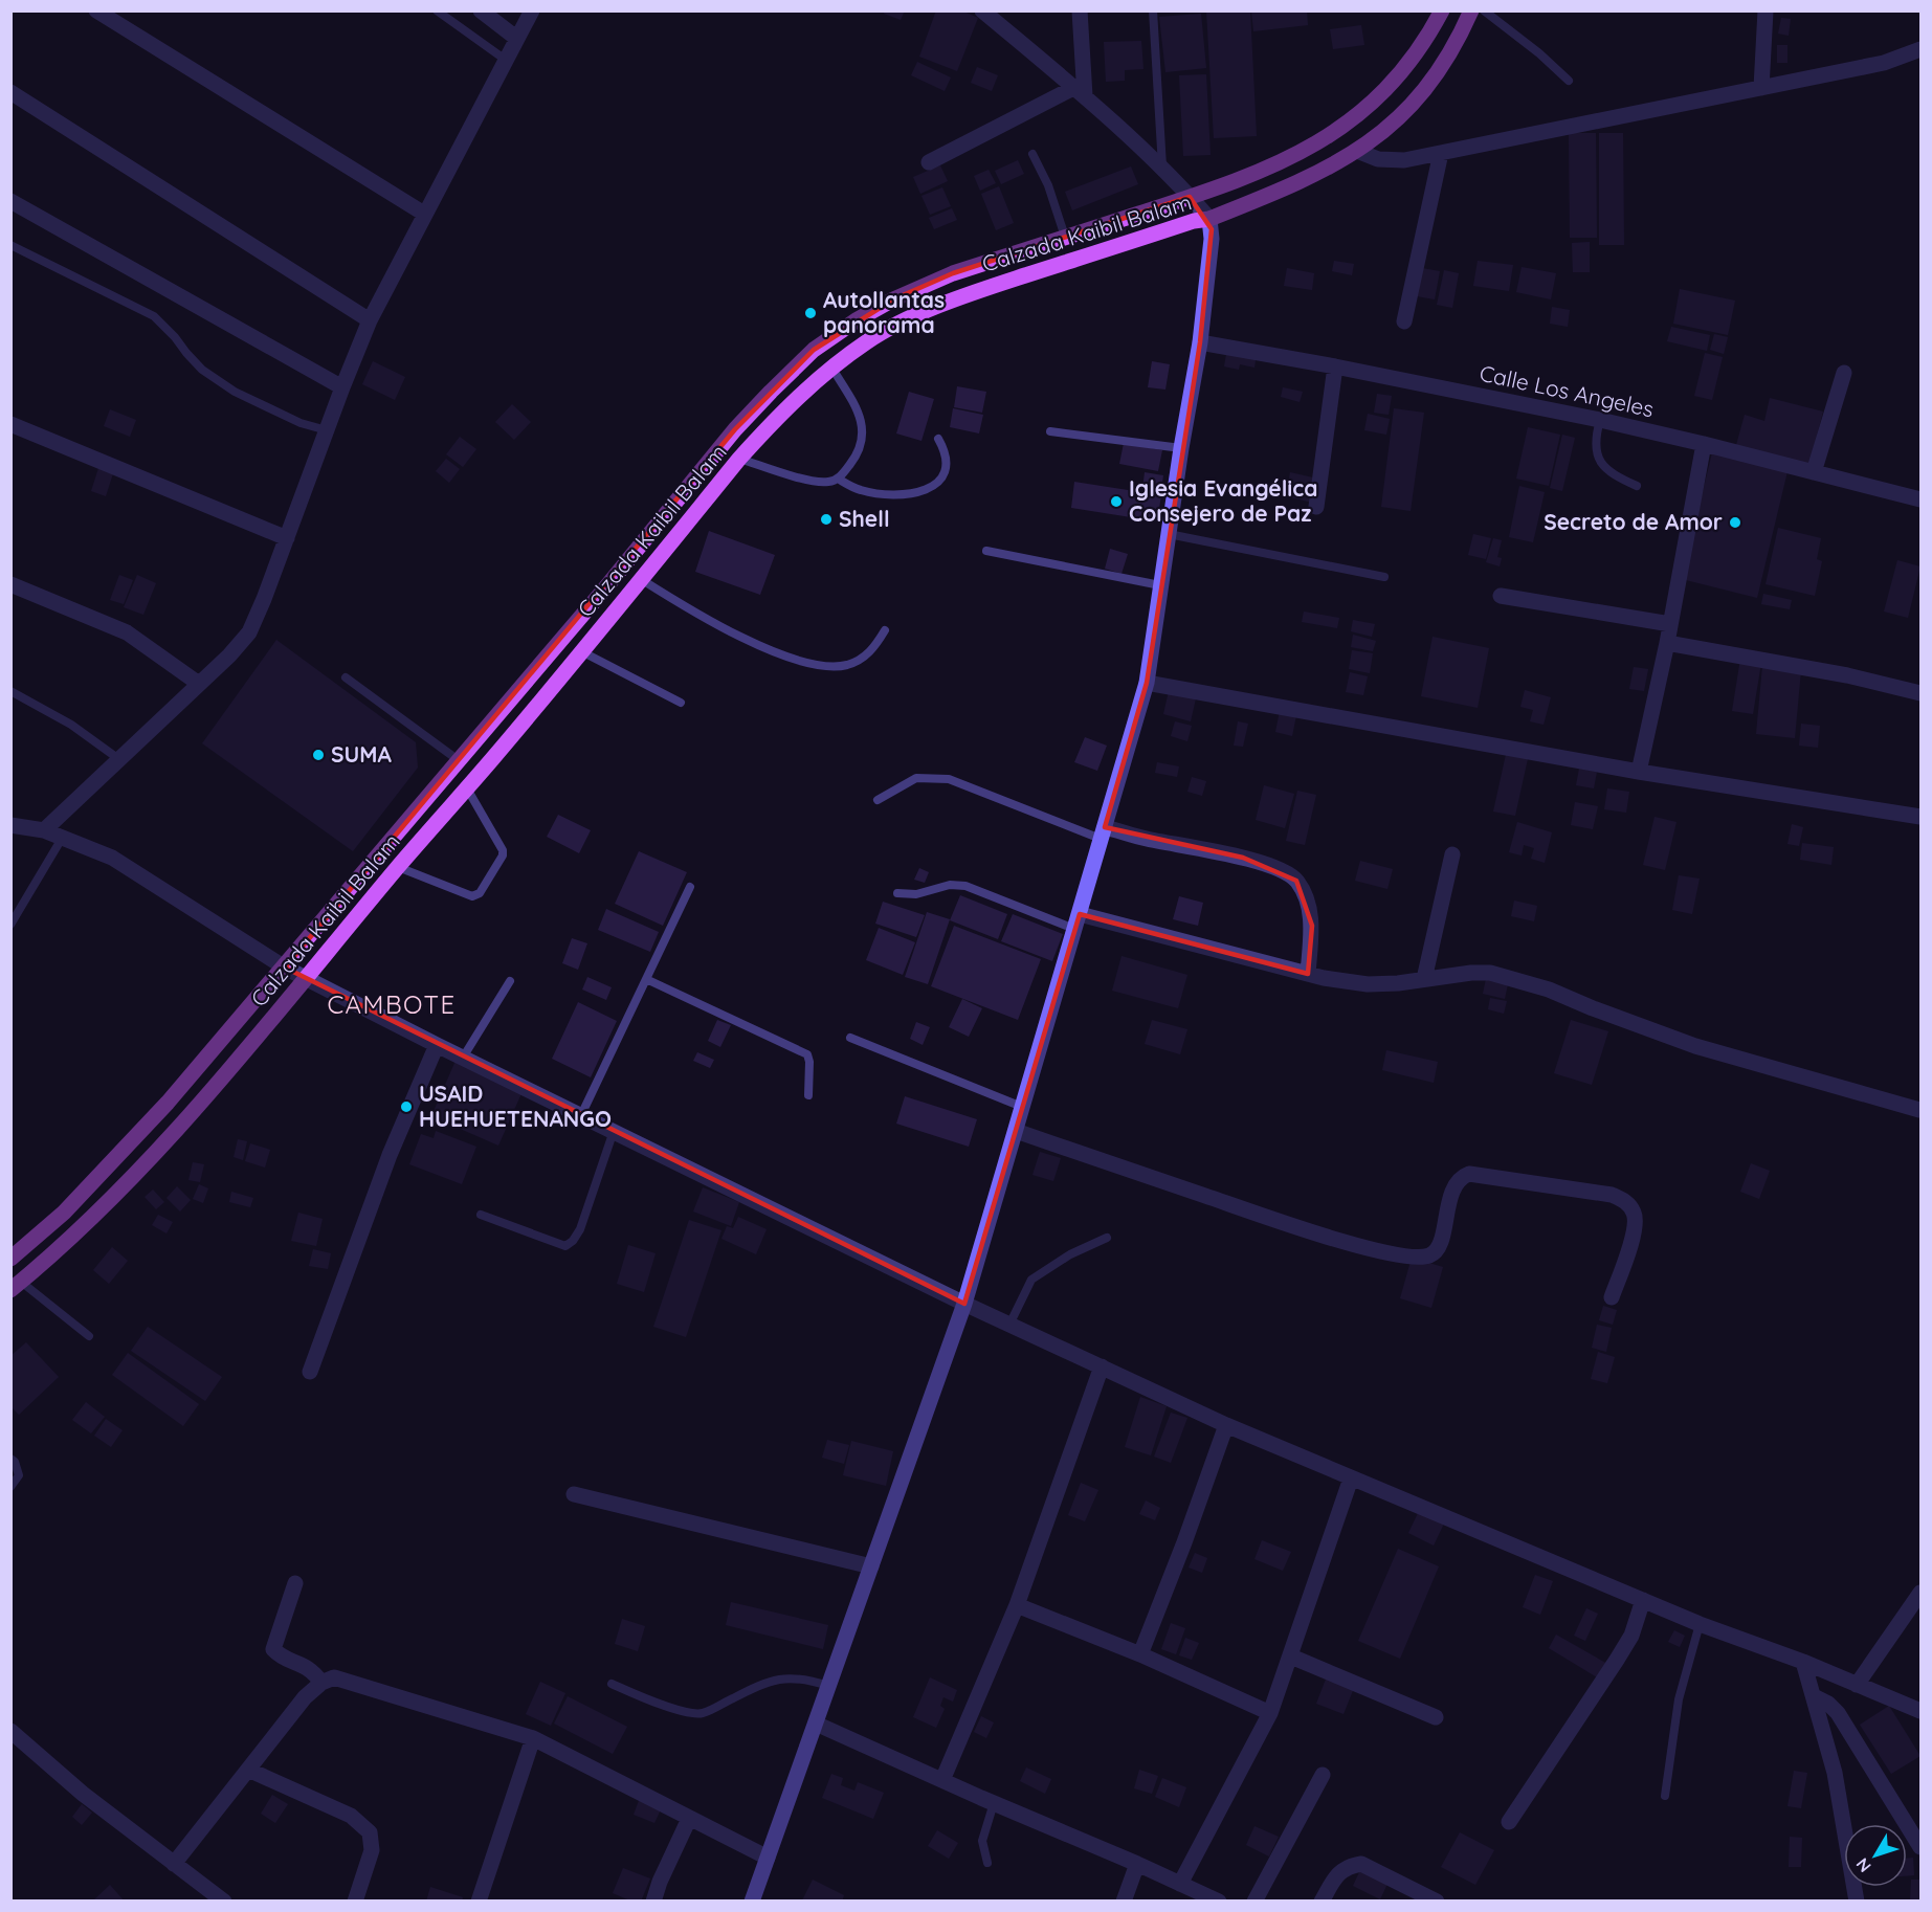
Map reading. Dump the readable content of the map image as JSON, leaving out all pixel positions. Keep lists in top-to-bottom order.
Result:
{
  "streets": {
    "main road": ["Calzada Kaibil Balam"],
    "street": ["Calle Los Angeles"]
  },
  "districts": ["CAMBOTE"],
  "places": [
    "Autollantas panorama",
    "Iglesia Evangélica Consejero de Paz",
    "Shell",
    "Secreto de Amor",
    "SUMA",
    "USAID HUEHUETENANGO"
  ],
  "north": "bottom left"
}
